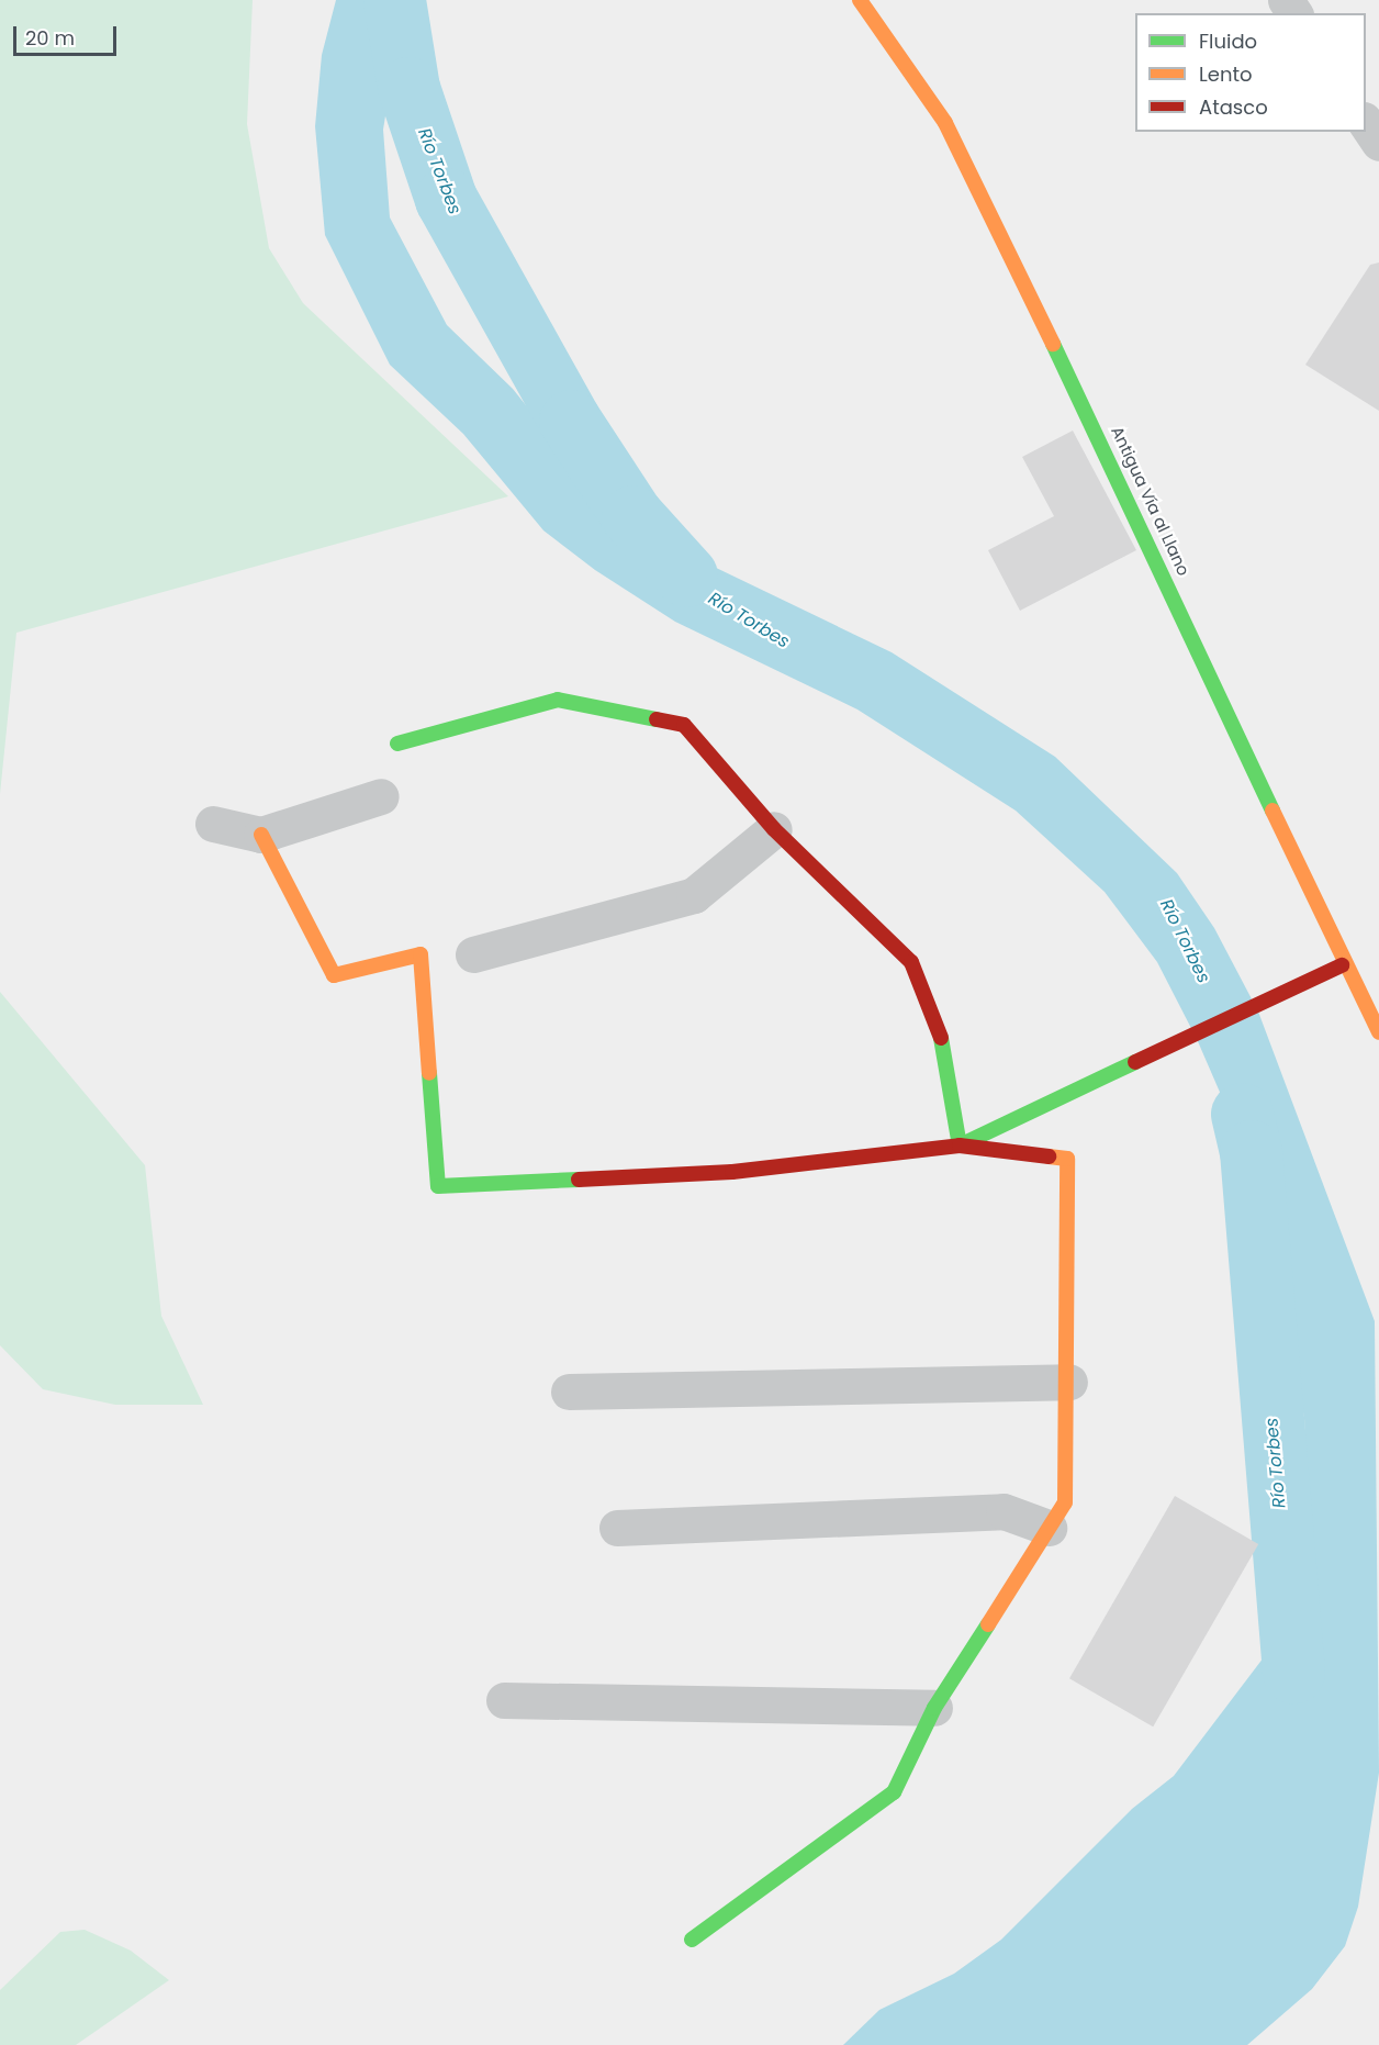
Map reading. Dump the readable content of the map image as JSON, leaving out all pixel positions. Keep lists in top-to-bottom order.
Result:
{
  "streets": {
    "street": ["Antigua Vía al Llano"]
  },
  "water": ["Río Torbes"],
  "legend": ["Fluido", "Lento", "Atasco"],
  "scale_bar": "20 m"
}
